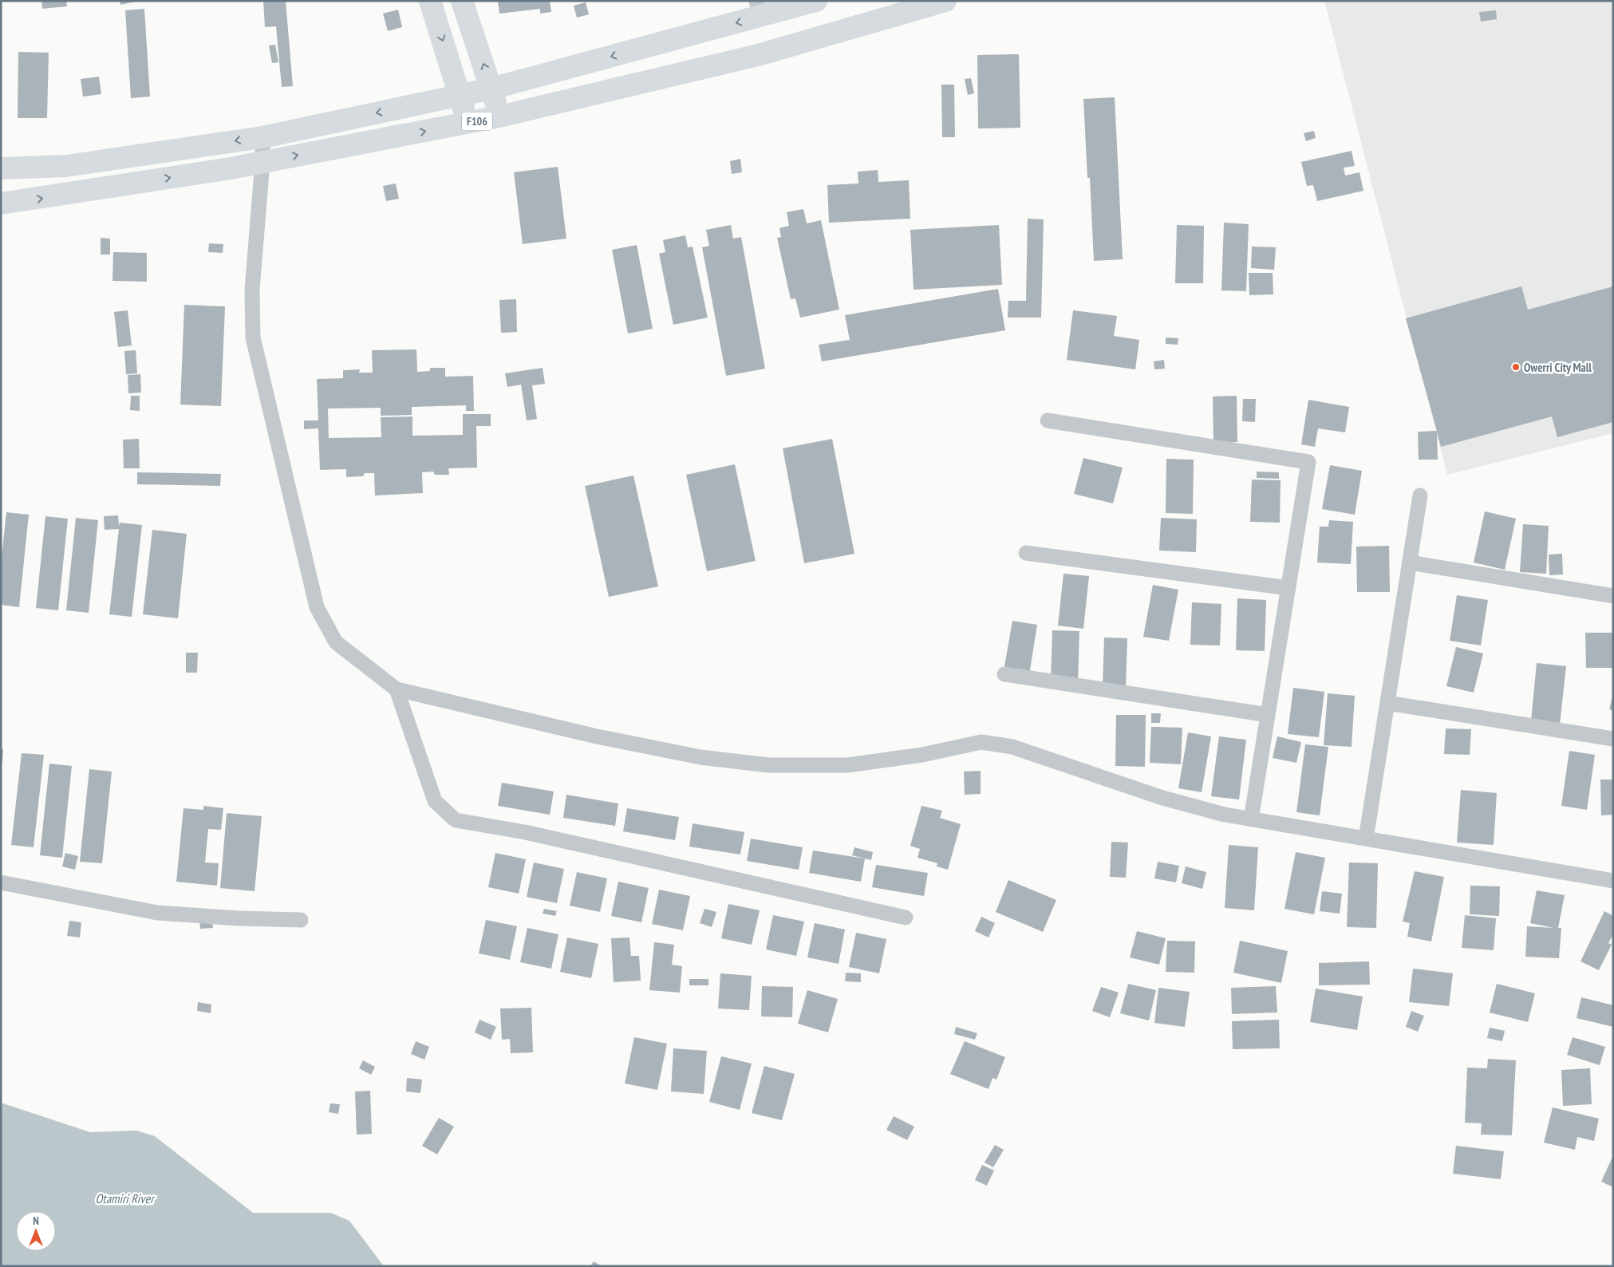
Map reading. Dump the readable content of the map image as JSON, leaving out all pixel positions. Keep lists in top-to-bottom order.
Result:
{
  "streets": {
    "main road": ["F106"]
  },
  "water": ["Otamiri River"],
  "places": ["Owerri City Mall"],
  "north": "top"
}
